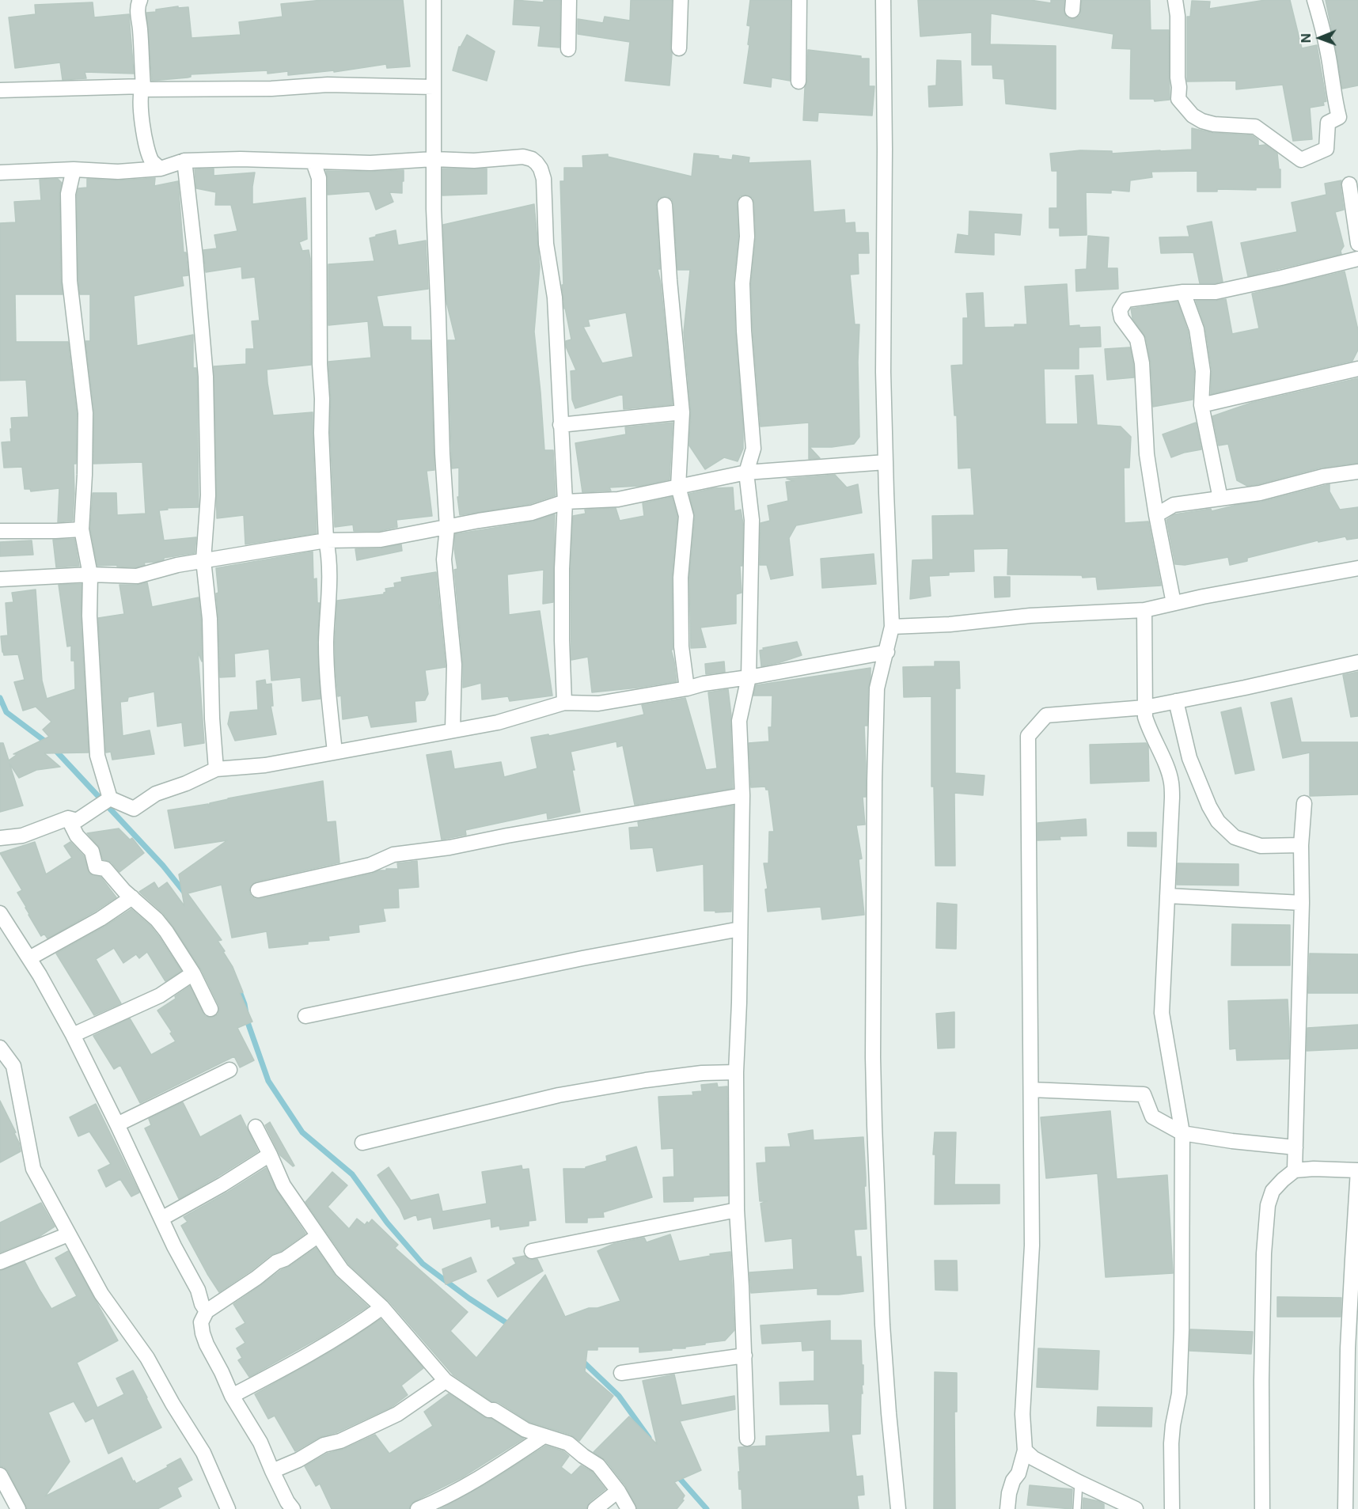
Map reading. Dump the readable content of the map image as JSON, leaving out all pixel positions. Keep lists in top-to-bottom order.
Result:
{
  "north": "left"
}
